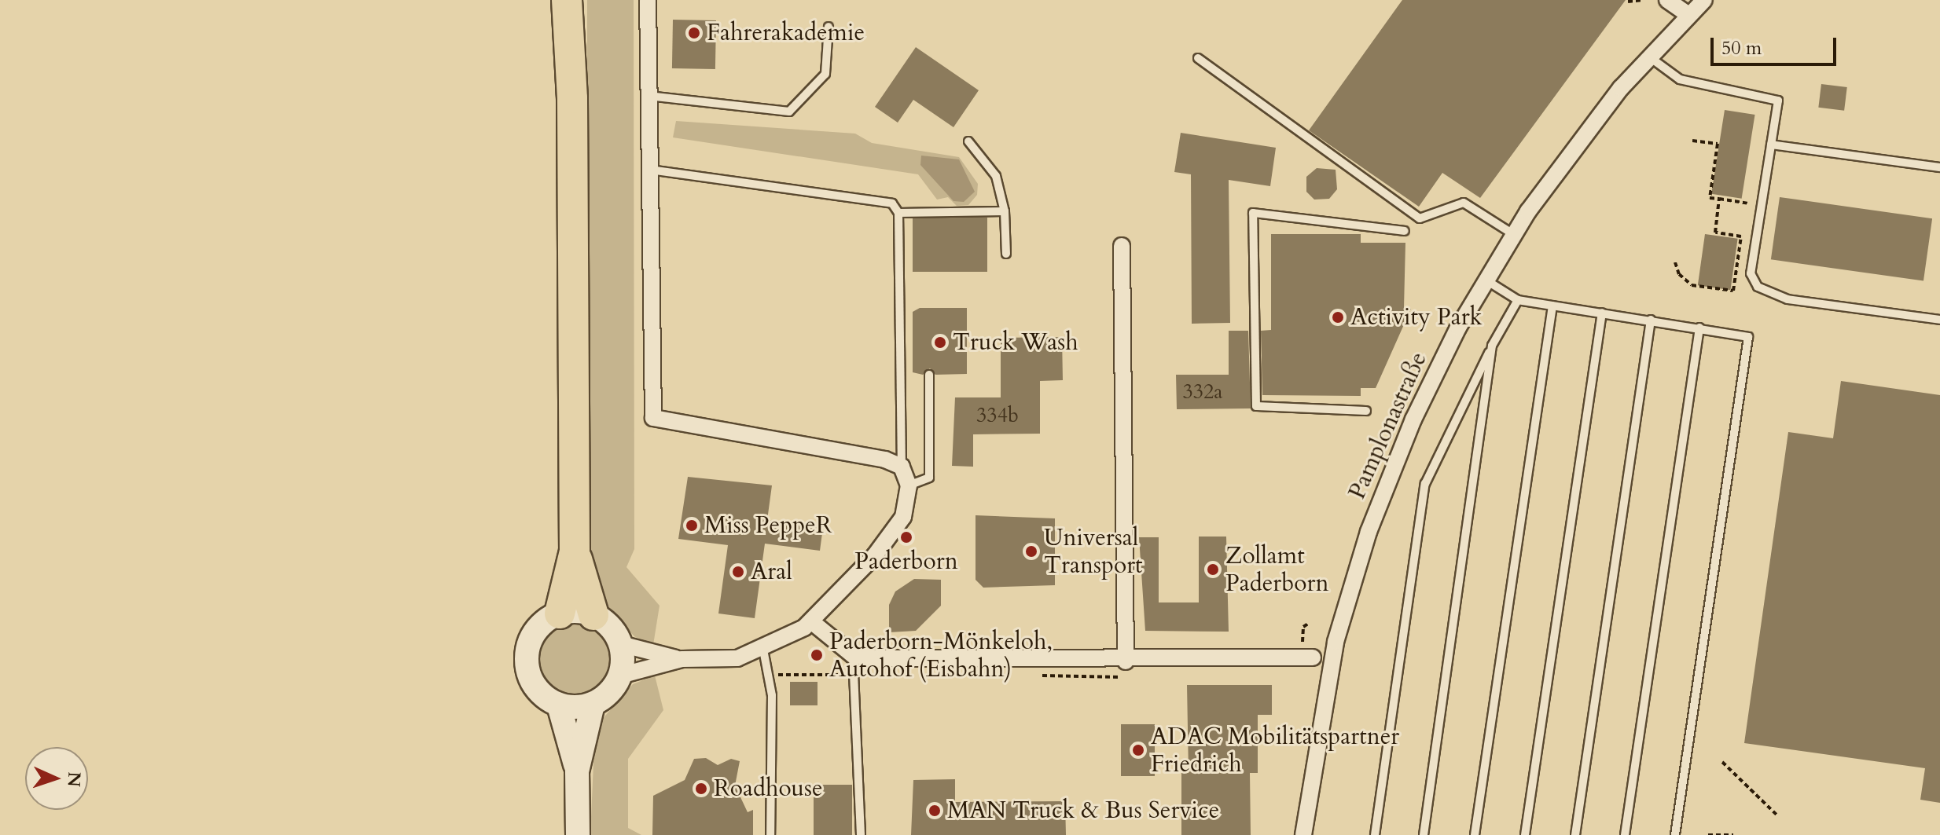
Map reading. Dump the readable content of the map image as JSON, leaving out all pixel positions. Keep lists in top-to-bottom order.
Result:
{
  "streets": {
    "street": ["Pamplonastraße"]
  },
  "places": [
    "Fahrerakademie",
    "Activity Park",
    "Truck Wash",
    "Miss PeppeR",
    "Paderborn",
    "Universal Transport",
    "Zollamt Paderborn",
    "Aral",
    "Paderborn-Mönkeloh, Autohof (Eisbahn)",
    "ADAC Mobilitätspartner Friedrich",
    "Roadhouse",
    "MAN Truck & Bus Service"
  ],
  "house_numbers": ["332a", "334b"],
  "scale_bar": "50 m",
  "north": "right"
}
